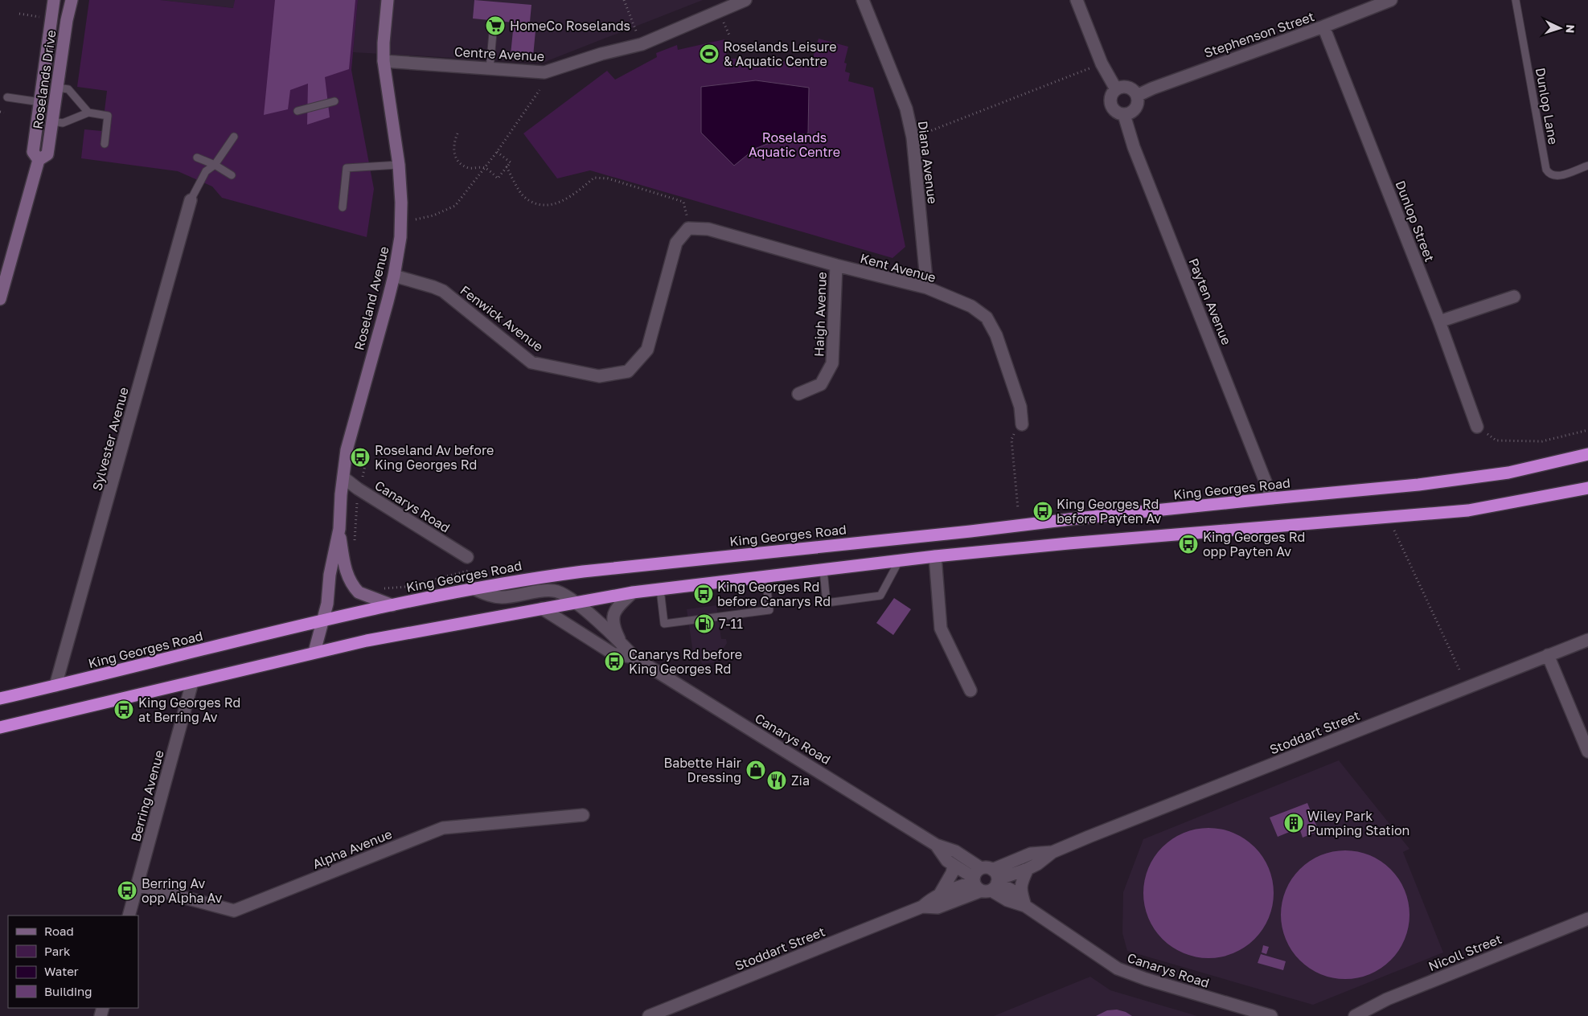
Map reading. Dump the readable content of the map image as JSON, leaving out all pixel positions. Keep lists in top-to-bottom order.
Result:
{
  "streets": {
    "highway": ["King Georges Road"],
    "street": [
      "Stephenson Street",
      "Centre Avenue",
      "Roselands Drive",
      "Diana Avenue",
      "Dunlop Street",
      "Kent Avenue",
      "Roseland Avenue",
      "Payten Avenue",
      "Haigh Avenue",
      "Fenwick Avenue",
      "Sylvester Avenue",
      "Canarys Road",
      "Stoddart Street",
      "Berring Avenue",
      "Alpha Avenue",
      "Nicoll Street"
    ],
    "lane": ["Dunlop Lane"]
  },
  "crossings": [
    ["Stephenson Street", "Dunlop Street"],
    ["Stephenson Street", "Payten Avenue"],
    ["Centre Avenue", "Roseland Avenue"],
    ["Diana Avenue", "Kent Avenue"],
    ["Kent Avenue", "Haigh Avenue"],
    ["Kent Avenue", "Fenwick Avenue"],
    ["Roseland Avenue", "Fenwick Avenue"],
    ["Roseland Avenue", "King Georges Road"],
    ["Roseland Avenue", "Canarys Road"],
    ["Payten Avenue", "King Georges Road"],
    ["Sylvester Avenue", "King Georges Road"],
    ["King Georges Road", "Canarys Road"],
    ["Canarys Road", "Stoddart Street"],
    ["Berring Avenue", "Alpha Avenue"]
  ],
  "parks": ["Roselands Aquatic Centre"],
  "places": {
    "supermarket": ["HomeCo Roselands"],
    "sports": ["Roselands Leisure & Aquatic Centre"],
    "bus stop": [
      "Roseland Av before King Georges Rd",
      "King Georges Rd before Payten Av",
      "King Georges Rd opp Payten Av",
      "King Georges Rd before Canarys Rd",
      "Canarys Rd before King Georges Rd",
      "King Georges Rd at Berring Av",
      "Berring Av opp Alpha Av"
    ],
    "fuel station": ["7-11"],
    "shop": ["Babette Hair Dressing"],
    "restaurant": ["Zia"],
    "building": ["Wiley Park Pumping Station"]
  },
  "legend": [
    "Road",
    "Park",
    "Water",
    "Building"
  ],
  "north": "right"
}
